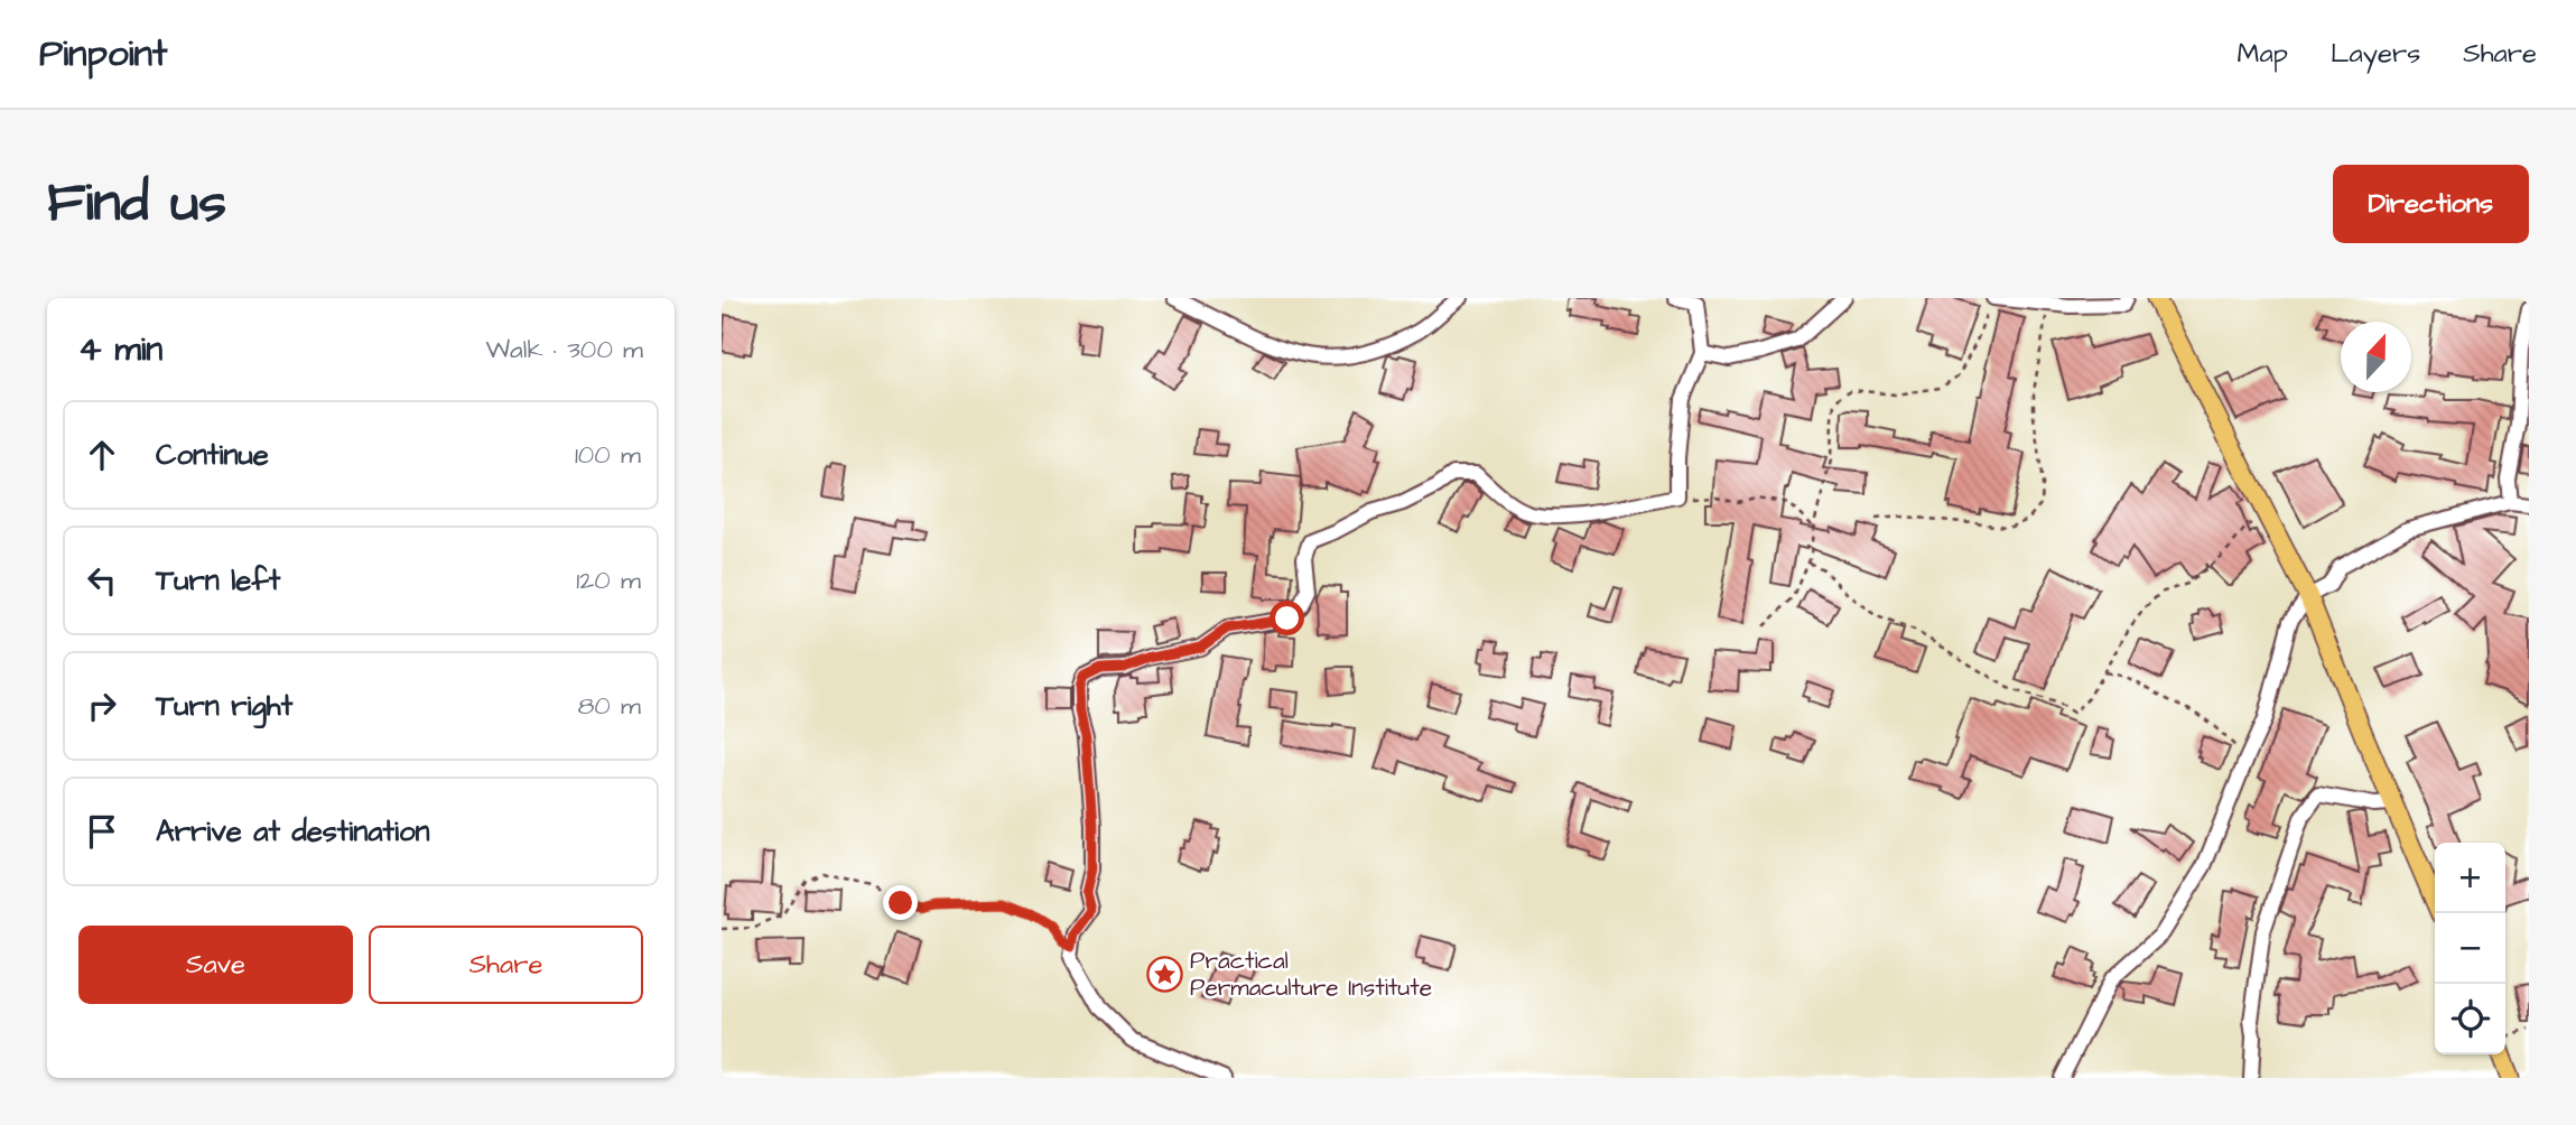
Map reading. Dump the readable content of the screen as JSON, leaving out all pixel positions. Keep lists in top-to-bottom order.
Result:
{
  "places": {
    "place": ["Practical Permaculture Institute"]
  },
  "north": "top",
  "page": {
    "header": "Pinpoint",
    "nav": ["Map", "Layers", "Share"],
    "buttons": [
      "Directions",
      ["Save", "Share"]
    ],
    "title": "Find us",
    "heading": ["4 min", "Walk · 300 m"],
    "list": [
      ["Continue", "100 m"],
      ["Turn left", "120 m"],
      ["Turn right", "80 m"],
      "Arrive at destination"
    ],
    "map_buttons": ["+", "−"]
  }
}
